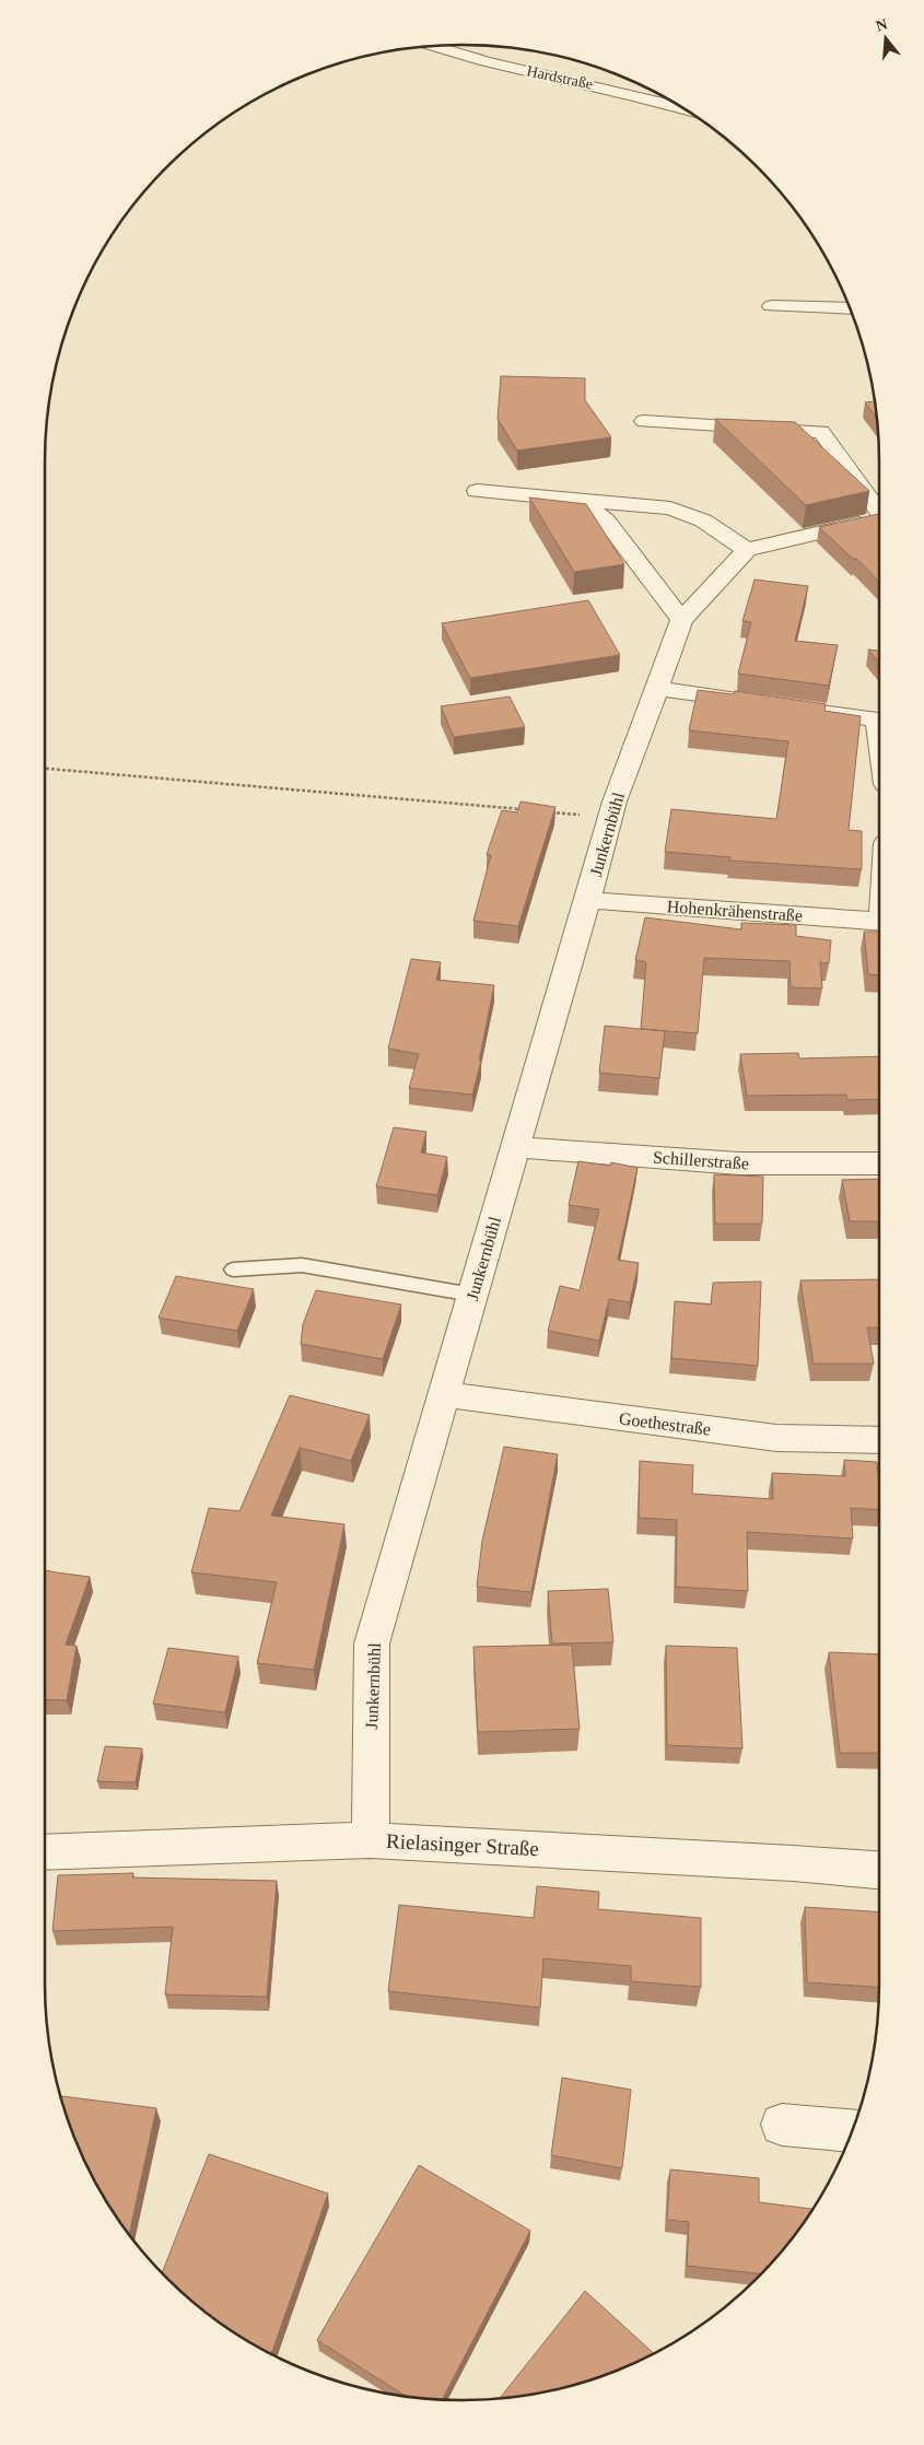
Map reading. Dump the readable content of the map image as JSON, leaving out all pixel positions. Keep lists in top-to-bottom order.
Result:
{
  "streets": {
    "street": [
      "Hardstraße",
      "Junkernbühl",
      "Hohenkrähenstraße",
      "Schillerstraße",
      "Goethestraße",
      "Rielasinger Straße"
    ]
  },
  "crossings": [
    ["Junkernbühl", "Hohenkrähenstraße"],
    ["Junkernbühl", "Schillerstraße"],
    ["Junkernbühl", "Goethestraße"],
    ["Junkernbühl", "Rielasinger Straße"]
  ],
  "north": "top"
}
